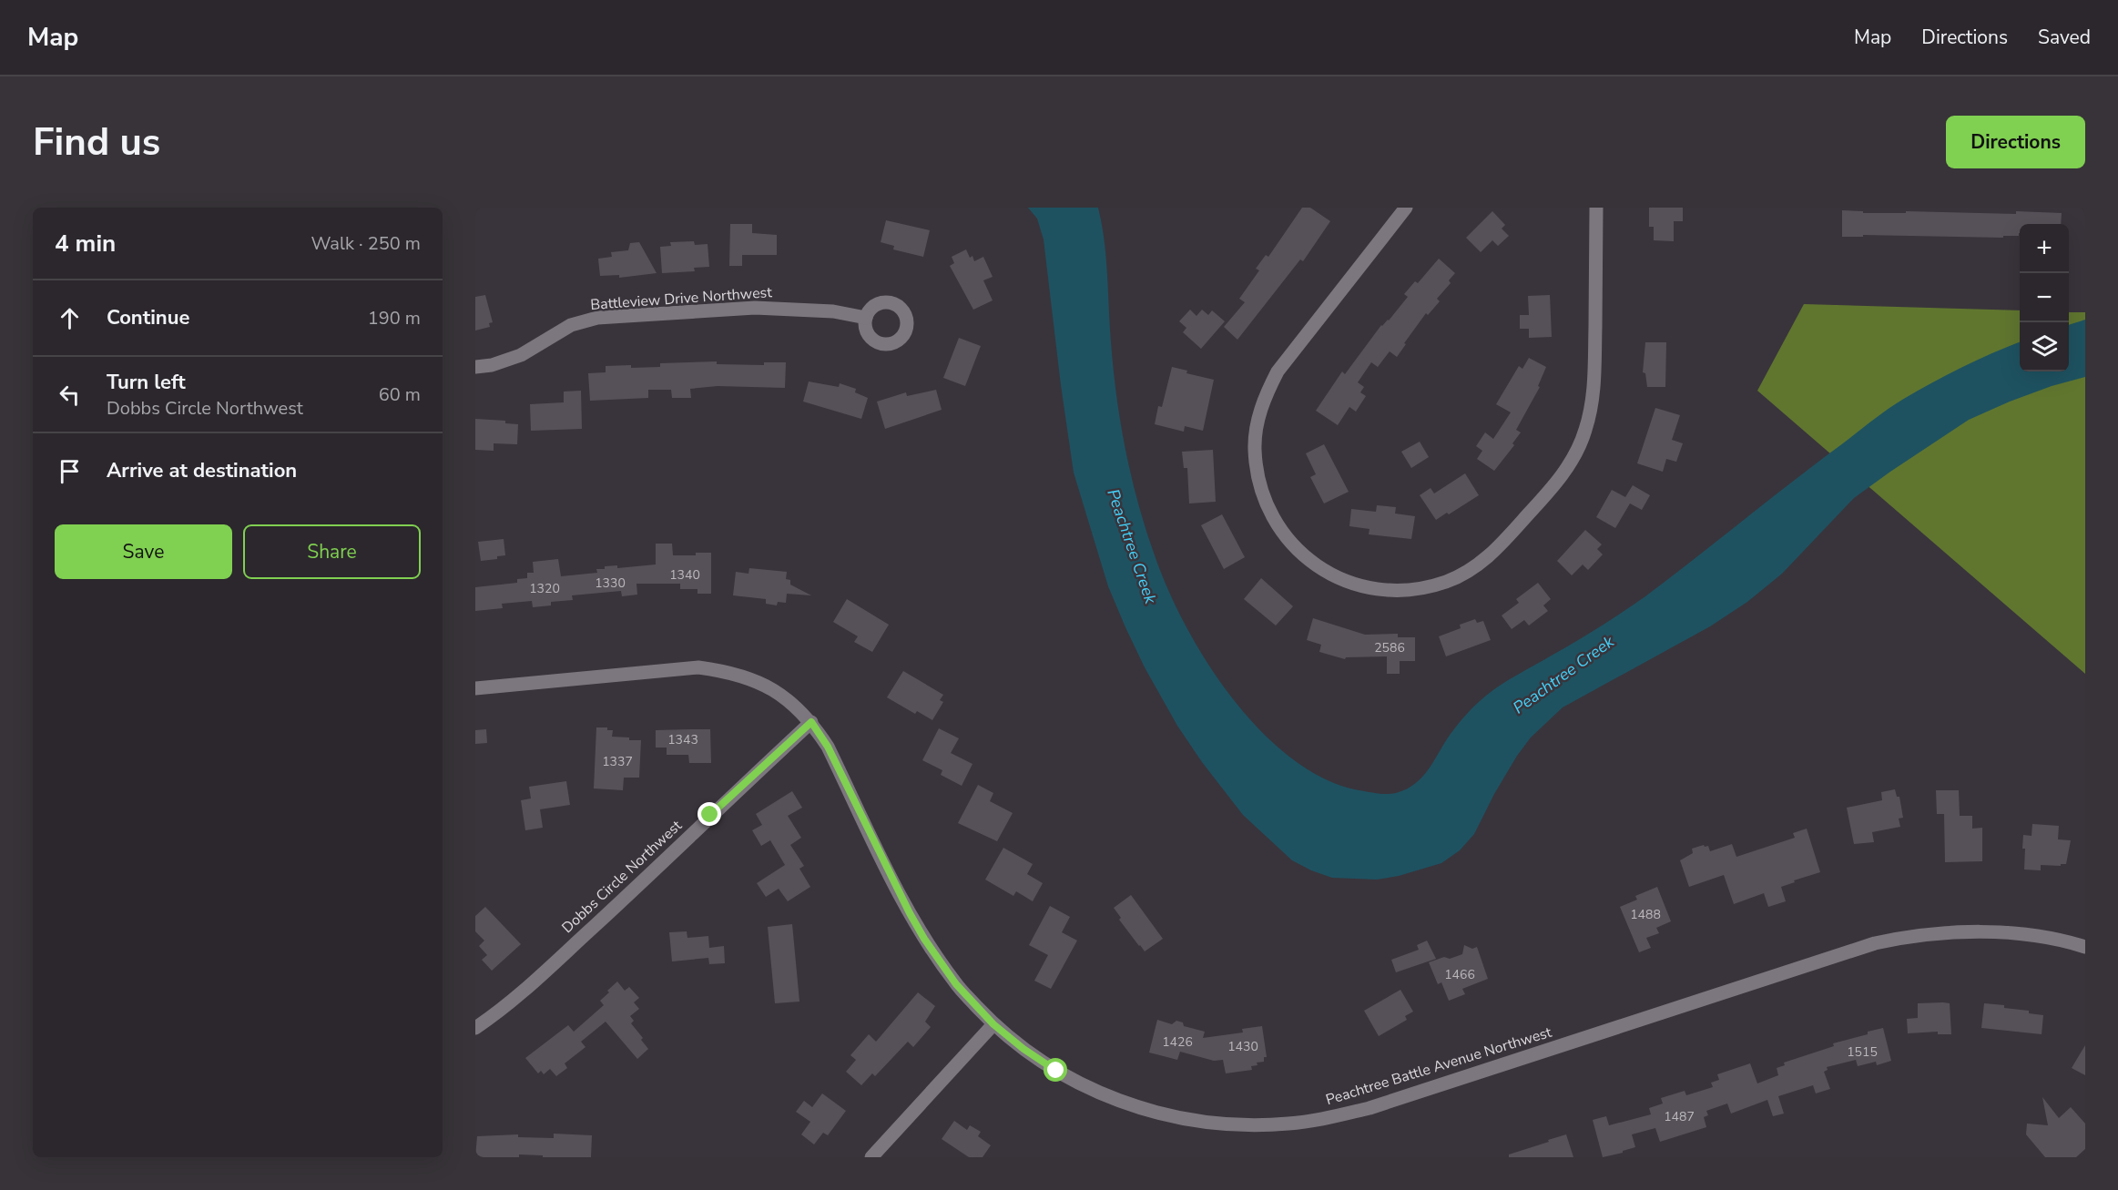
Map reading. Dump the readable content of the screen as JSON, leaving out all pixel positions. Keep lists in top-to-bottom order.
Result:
{
  "streets": {
    "street": ["Battleview Drive Northwest", "Dobbs Circle Northwest", "Peachtree Battle Avenue Northwest"]
  },
  "crossings": [
    ["Dobbs Circle Northwest", "Peachtree Battle Avenue Northwest"]
  ],
  "water": ["Peachtree Creek"],
  "house_numbers": [
    "1340",
    "1330",
    "1320",
    "2586",
    "1343",
    "1337",
    "1488",
    "1466",
    "1426",
    "1430",
    "1515",
    "1487"
  ],
  "page": {
    "header": "Map",
    "nav": ["Map", "Directions", "Saved"],
    "buttons": [
      "Directions",
      ["Save", "Share"]
    ],
    "title": "Find us",
    "heading": ["4 min", "Walk · 250 m"],
    "map_buttons": ["+", "−"],
    "list": [
      ["Continue", "190 m"],
      ["Turn left", "Dobbs Circle Northwest", "60 m"],
      "Arrive at destination"
    ]
  }
}
